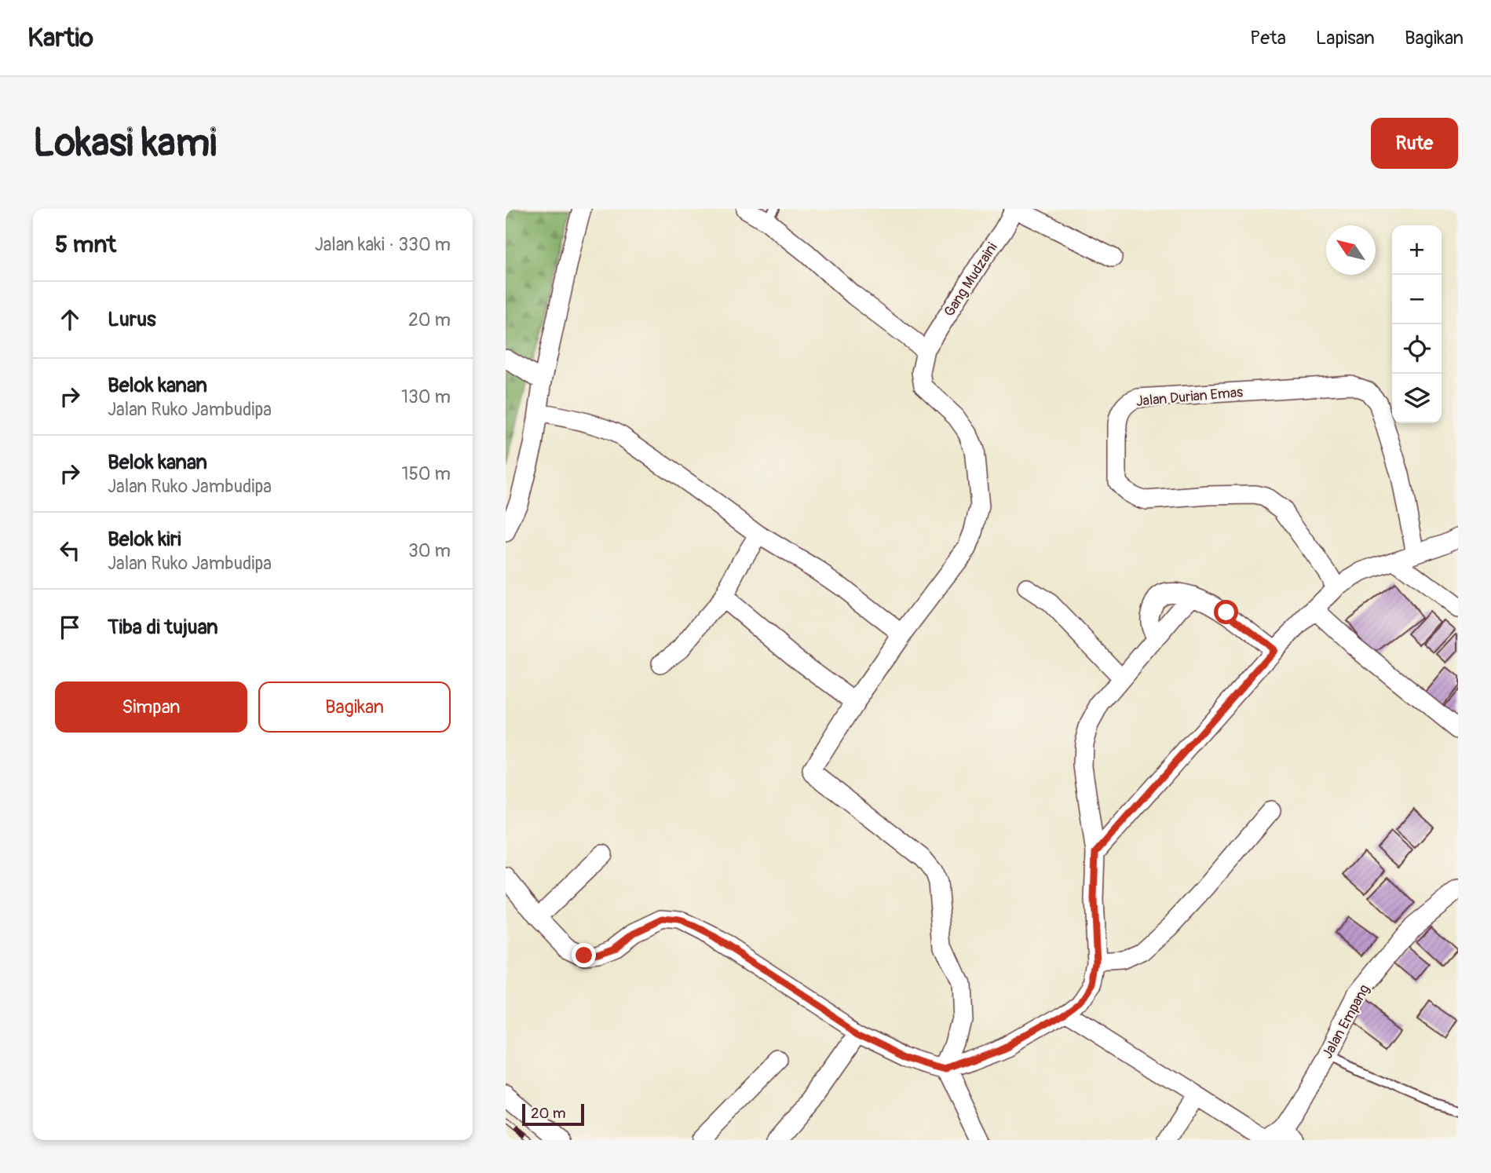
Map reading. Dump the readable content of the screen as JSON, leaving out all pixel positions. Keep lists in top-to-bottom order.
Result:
{
  "streets": {
    "street": ["Gang Mudzaini", "Jalan Durian Emas", "Jalan Empang"]
  },
  "scale_bar": "20 m",
  "north": "top left",
  "page": {
    "header": "Kartio",
    "nav": ["Peta", "Lapisan", "Bagikan"],
    "buttons": [
      "Rute",
      ["Simpan", "Bagikan"]
    ],
    "title": "Lokasi kami",
    "heading": ["5 mnt", "Jalan kaki · 330 m"],
    "map_buttons": ["+", "−"],
    "list": [
      ["Lurus", "20 m"],
      ["Belok kanan", "Jalan Ruko Jambudipa", "130 m"],
      ["Belok kanan", "Jalan Ruko Jambudipa", "150 m"],
      ["Belok kiri", "Jalan Ruko Jambudipa", "30 m"],
      "Tiba di tujuan"
    ],
    "scale": "20 m"
  }
}
